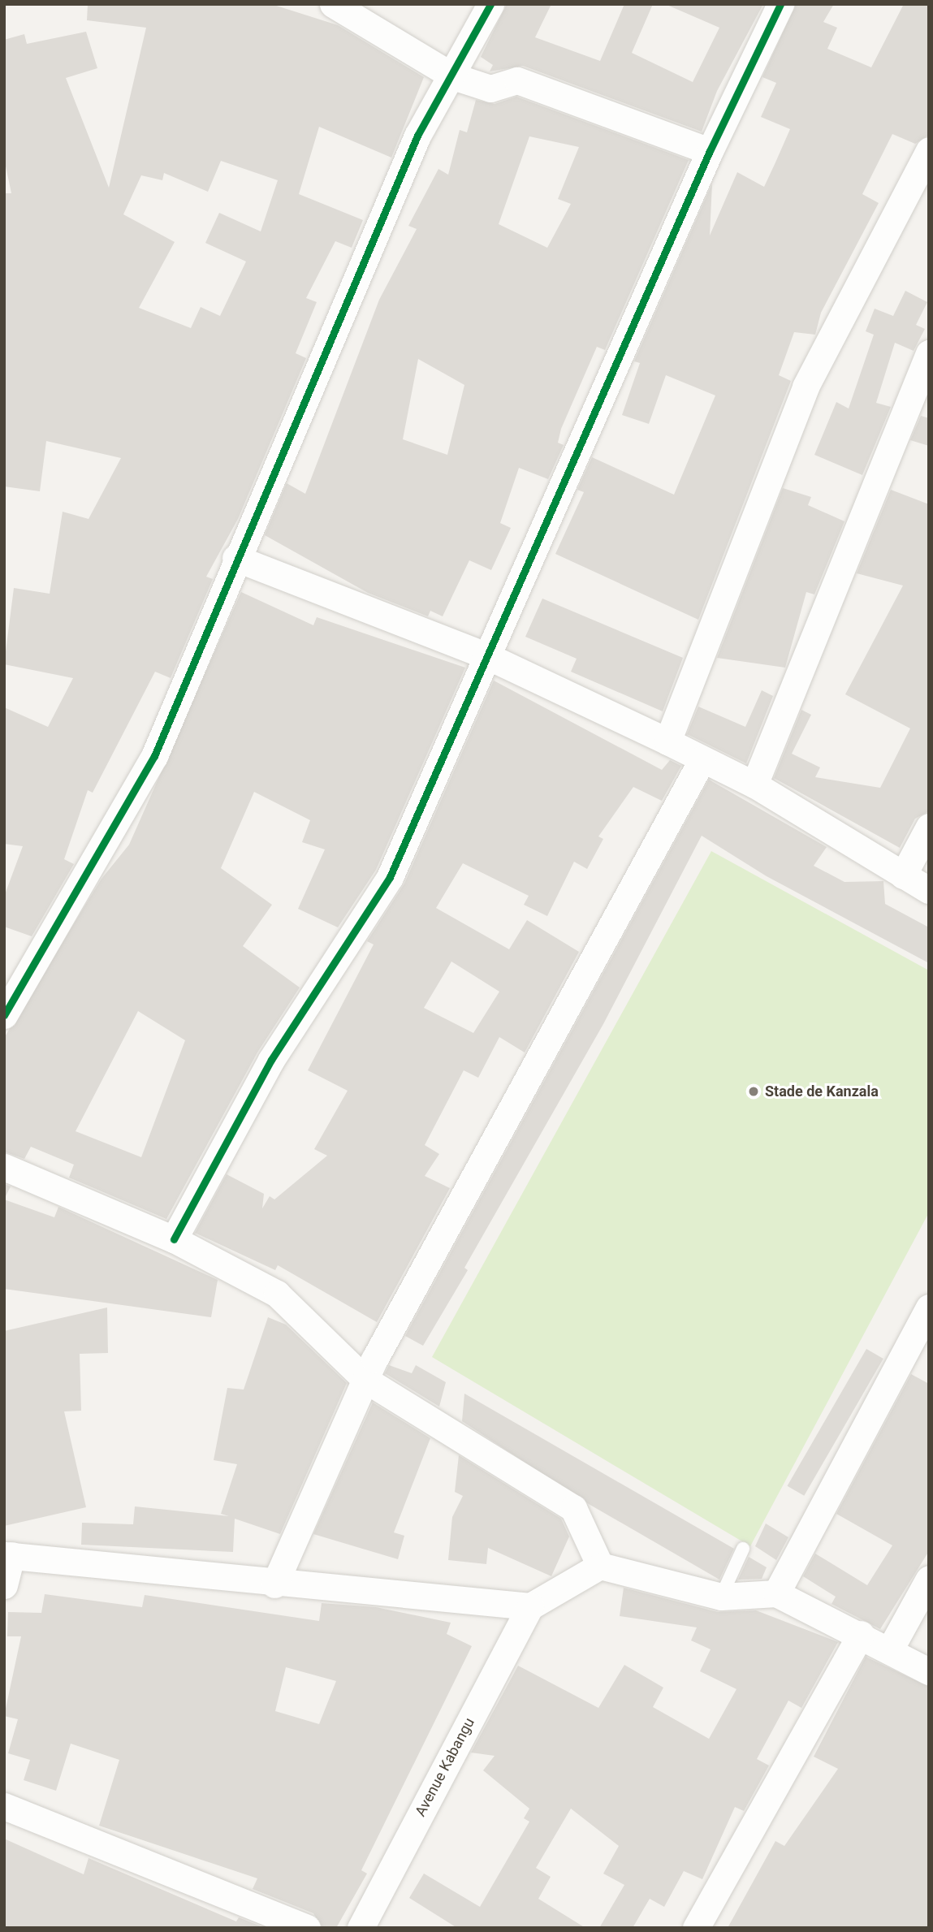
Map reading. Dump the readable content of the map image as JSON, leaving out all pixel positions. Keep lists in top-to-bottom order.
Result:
{
  "streets": {
    "street": ["Avenue Kabangu"]
  },
  "places": ["Stade de Kanzala"]
}
